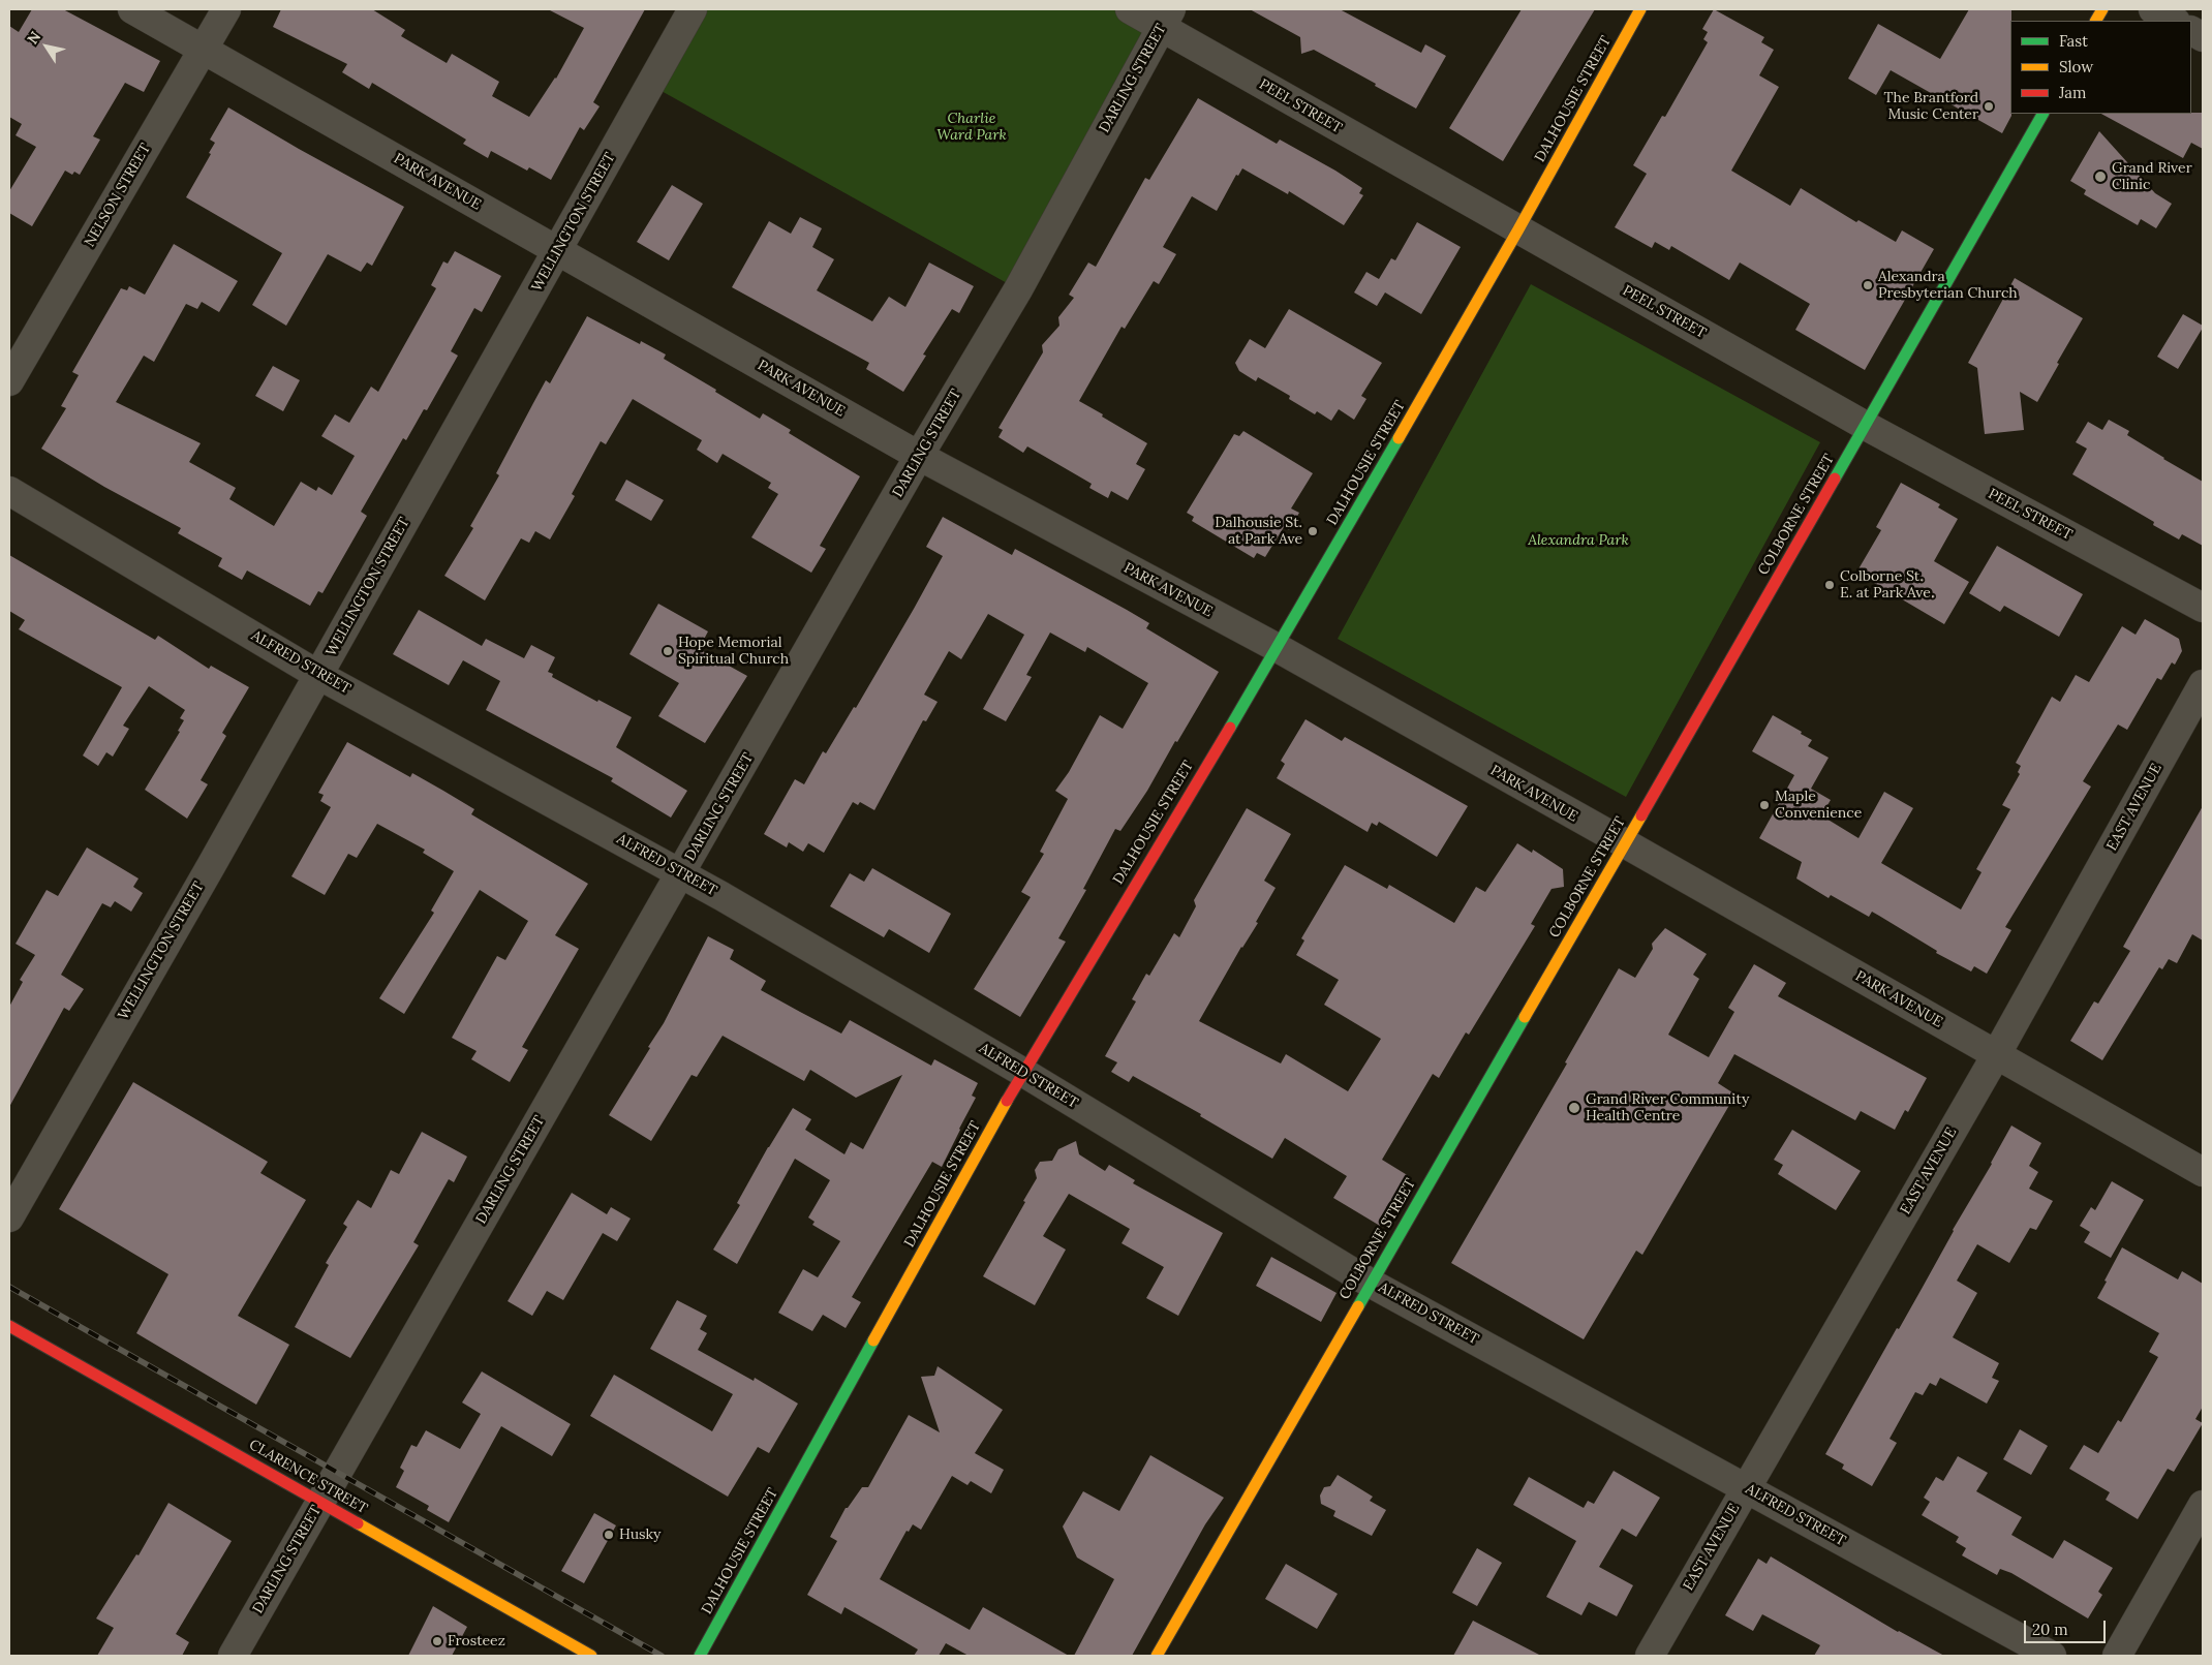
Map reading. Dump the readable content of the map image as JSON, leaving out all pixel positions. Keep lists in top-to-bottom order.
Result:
{
  "streets": {
    "main road": ["DALHOUSIE STREET", "COLBORNE STREET", "CLARENCE STREET"],
    "street": [
      "DARLING STREET",
      "PEEL STREET",
      "PARK AVENUE",
      "NELSON STREET",
      "WELLINGTON STREET",
      "ALFRED STREET",
      "EAST AVENUE"
    ]
  },
  "crossings": [
    ["DARLING STREET", "PEEL STREET"],
    ["DARLING STREET", "PARK AVENUE"],
    ["DARLING STREET", "ALFRED STREET"],
    ["DARLING STREET", "CLARENCE STREET"],
    ["DALHOUSIE STREET", "PEEL STREET"],
    ["DALHOUSIE STREET", "PARK AVENUE"],
    ["DALHOUSIE STREET", "ALFRED STREET"],
    ["PEEL STREET", "COLBORNE STREET"],
    ["PARK AVENUE", "NELSON STREET"],
    ["PARK AVENUE", "WELLINGTON STREET"],
    ["PARK AVENUE", "COLBORNE STREET"],
    ["PARK AVENUE", "EAST AVENUE"],
    ["WELLINGTON STREET", "ALFRED STREET"],
    ["COLBORNE STREET", "ALFRED STREET"],
    ["ALFRED STREET", "EAST AVENUE"]
  ],
  "parks": ["Charlie Ward Park", "Alexandra Park"],
  "places": [
    "The Brantford Music Center",
    "Grand River Clinic",
    "Alexandra Presbyterian Church",
    "Dalhousie St. at Park Ave",
    "Colborne St. E. at Park Ave.",
    "Hope Memorial Spiritual Church",
    "Maple Convenience",
    "Grand River Community Health Centre",
    "Husky",
    "Frosteez"
  ],
  "legend": ["Fast", "Slow", "Jam"],
  "scale_bar": "20 m",
  "north": "top left"
}
